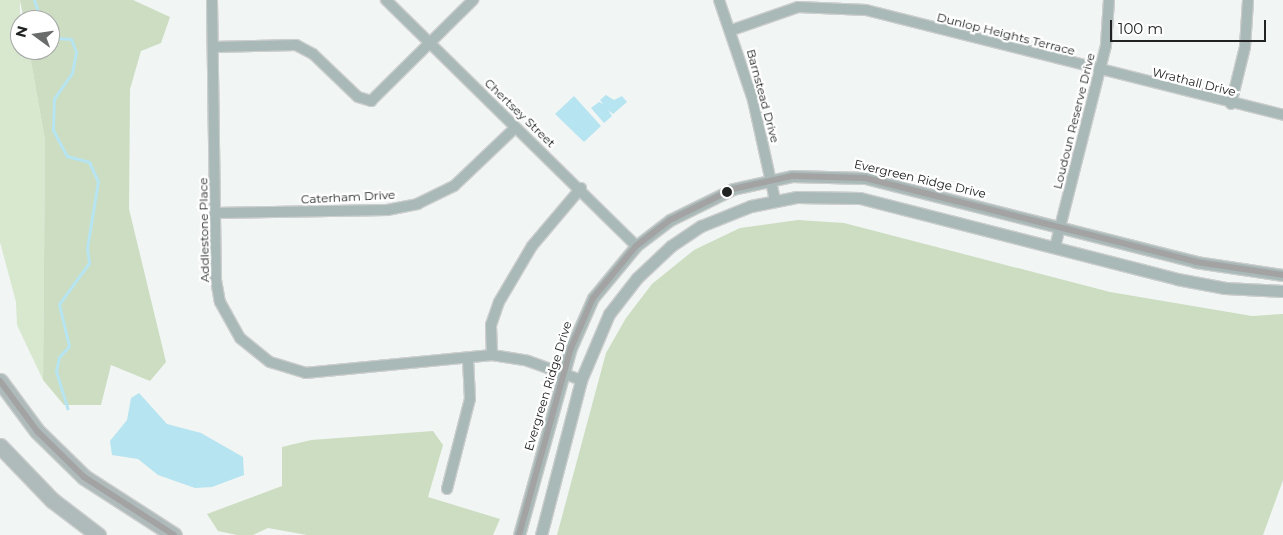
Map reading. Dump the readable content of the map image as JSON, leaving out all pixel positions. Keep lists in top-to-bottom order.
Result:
{
  "streets": {
    "street": [
      "Dunlop Heights Terrace",
      "Wrathall Drive",
      "Barnstead Drive",
      "Chertsey Street",
      "Loudoun Reserve Drive",
      "Evergreen Ridge Drive",
      "Caterham Drive",
      "Addlestone Place"
    ]
  },
  "crossings": [
    ["Dunlop Heights Terrace", "Wrathall Drive"],
    ["Dunlop Heights Terrace", "Barnstead Drive"],
    ["Dunlop Heights Terrace", "Loudoun Reserve Drive"],
    ["Wrathall Drive", "Loudoun Reserve Drive"],
    ["Barnstead Drive", "Evergreen Ridge Drive"],
    ["Chertsey Street", "Evergreen Ridge Drive"],
    ["Chertsey Street", "Caterham Drive"],
    ["Loudoun Reserve Drive", "Evergreen Ridge Drive"],
    ["Evergreen Ridge Drive", "Addlestone Place"],
    ["Caterham Drive", "Addlestone Place"]
  ],
  "scale_bar": "100 m",
  "north": "left"
}
